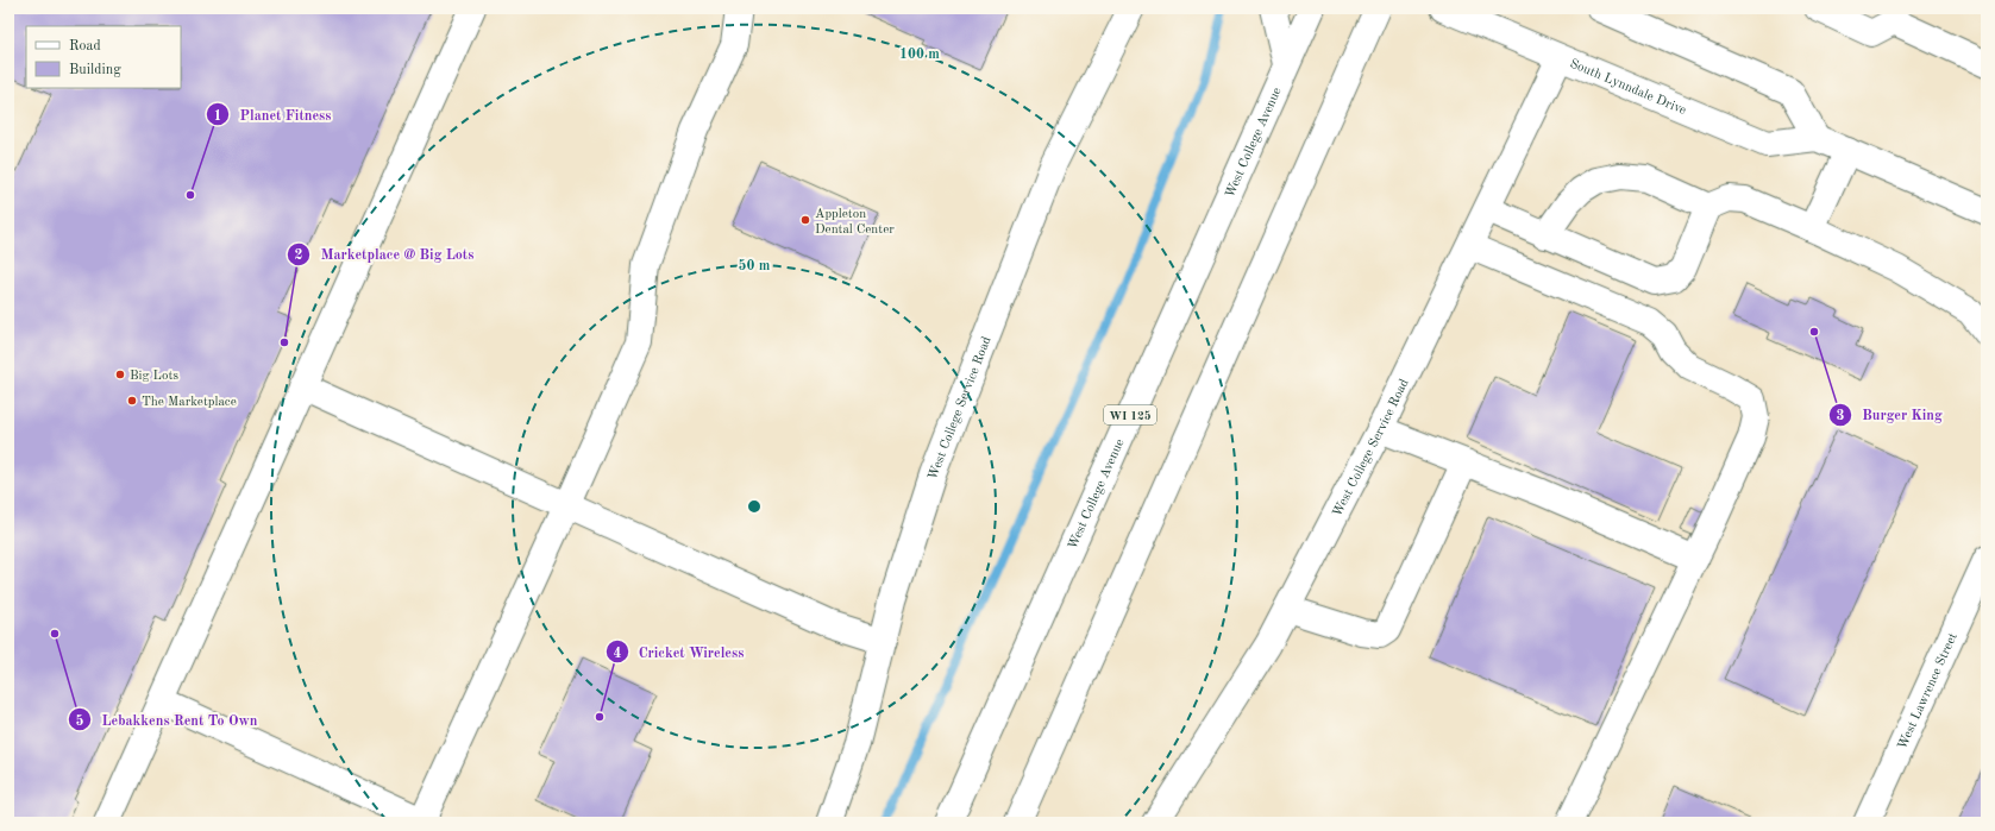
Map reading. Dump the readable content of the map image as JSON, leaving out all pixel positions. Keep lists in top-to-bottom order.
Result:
{
  "streets": {
    "street": [
      "South Lynndale Drive",
      "West College Avenue",
      "West College Service Road",
      "WI 125",
      "West Lawrence Street"
    ]
  },
  "crossings": [
    ["South Lynndale Drive", "West College Service Road"]
  ],
  "places": [
    "Planet Fitness",
    "Appleton Dental Center",
    "Burger King",
    "Marketplace @ Big Lots",
    "Big Lots",
    "The Marketplace",
    "Lebakkens Rent To Own",
    "Cricket Wireless"
  ],
  "legend": ["Road", "Building"],
  "rings": ["100 m", "50 m"]
}
